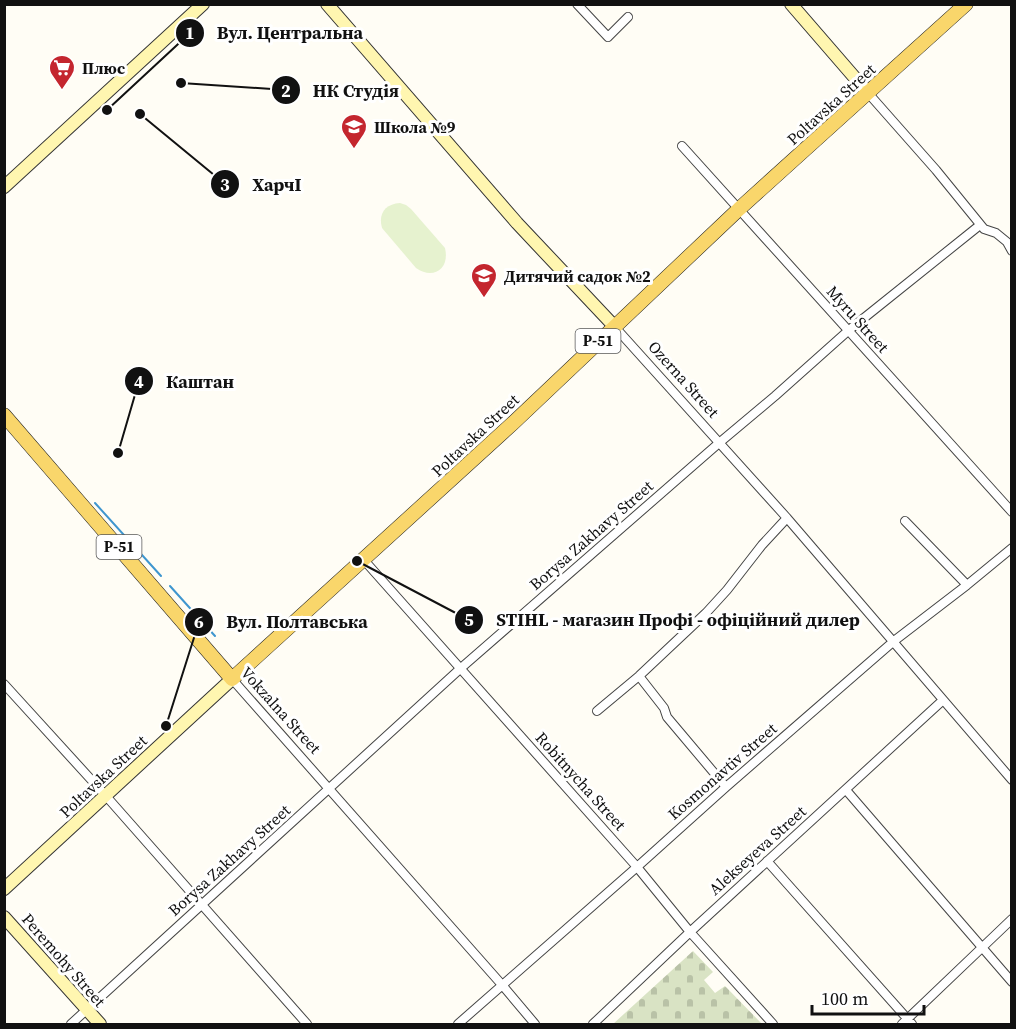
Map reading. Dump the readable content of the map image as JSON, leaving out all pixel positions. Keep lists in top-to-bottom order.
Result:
{
  "streets": {
    "main road": ["Poltavska Street", "Р-51", "Vokzalna Street"],
    "street": [
      "Myru Street",
      "Ozerna Street",
      "Borysa Zakhavy Street",
      "Kosmonavtiv Street",
      "Robitnycha Street",
      "Alekseyeva Street",
      "Peremohy Street"
    ]
  },
  "crossings": [
    ["Poltavska Street", "Myru Street"],
    ["Poltavska Street", "Ozerna Street"],
    ["Poltavska Street", "Vokzalna Street"],
    ["Poltavska Street", "Robitnycha Street"],
    ["Myru Street", "Borysa Zakhavy Street"],
    ["Ozerna Street", "Borysa Zakhavy Street"],
    ["Ozerna Street", "Kosmonavtiv Street"],
    ["Ozerna Street", "Alekseyeva Street"],
    ["Borysa Zakhavy Street", "Vokzalna Street"],
    ["Borysa Zakhavy Street", "Robitnycha Street"],
    ["Borysa Zakhavy Street", "Peremohy Street"],
    ["Vokzalna Street", "Kosmonavtiv Street"],
    ["Kosmonavtiv Street", "Robitnycha Street"],
    ["Robitnycha Street", "Alekseyeva Street"]
  ],
  "places": {
    "other": [
      "НК Студія",
      "Вул. Центральна",
      "ХарчI",
      "Каштан",
      "STIHL - магазин Профі - офіційний дилер",
      "Вул. Полтавська"
    ],
    "supermarket": ["Плюс"],
    "school or university": ["Школа №9", "Дитячий садок №2"]
  },
  "scale_bar": "100 m"
}
